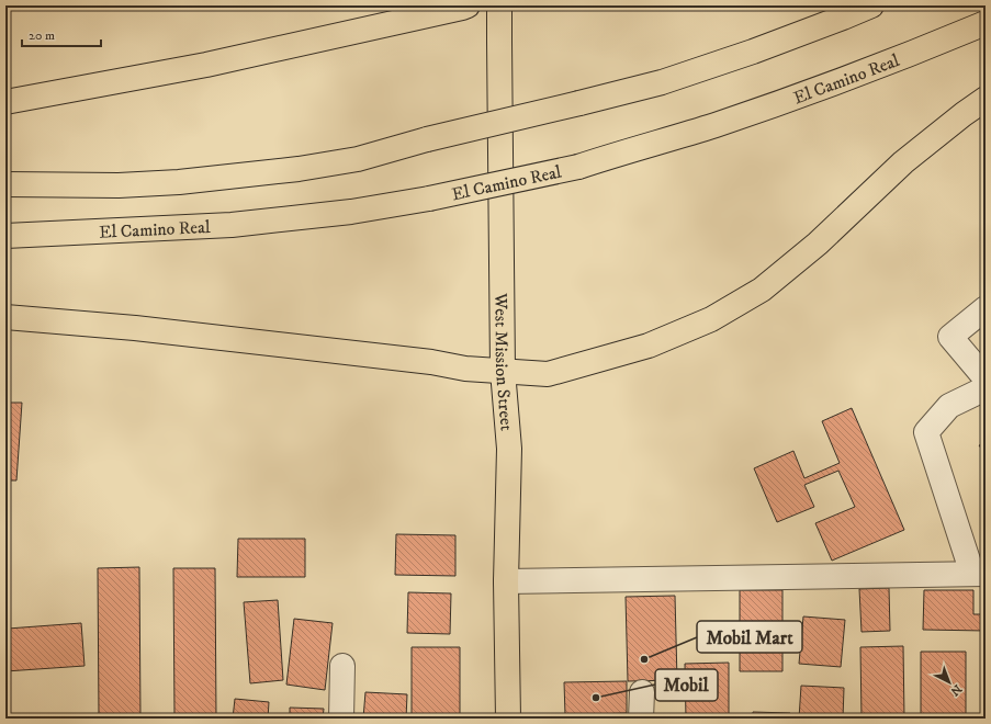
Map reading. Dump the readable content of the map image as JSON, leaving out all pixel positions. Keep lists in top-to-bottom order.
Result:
{
  "streets": {
    "main road": ["El Camino Real", "West Mission Street"]
  },
  "places": ["Mobil Mart", "Mobil"],
  "scale_bar": "20 m",
  "north": "bottom right"
}
